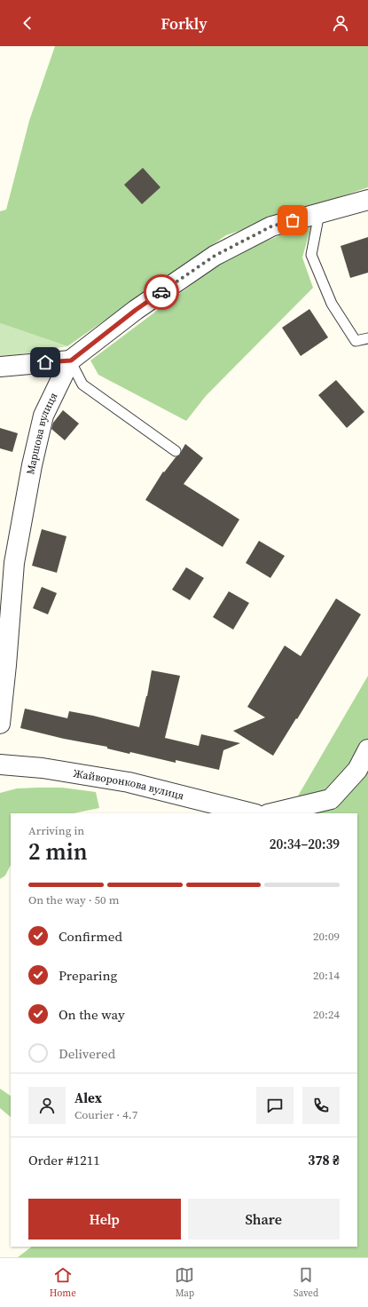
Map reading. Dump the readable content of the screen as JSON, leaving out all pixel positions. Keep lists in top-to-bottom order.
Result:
{
  "streets": {
    "street": ["Маршова вулиця", "Жайворонкова вулиця"]
  },
  "page": {
    "header": "Forkly",
    "heading": ["2 min", "Arriving in", "20:34–20:39"],
    "panel": [
      "Alex",
      "Courier · 4.7",
      "Order #1211",
      "378 ₴"
    ],
    "bar": "On the way · 50 m",
    "list": [
      ["Confirmed", "20:09"],
      ["Preparing", "20:14"],
      ["On the way", "20:24"],
      "Delivered"
    ],
    "buttons": ["Help", "Share"],
    "tabs": ["Home", "Map", "Saved"]
  }
}
